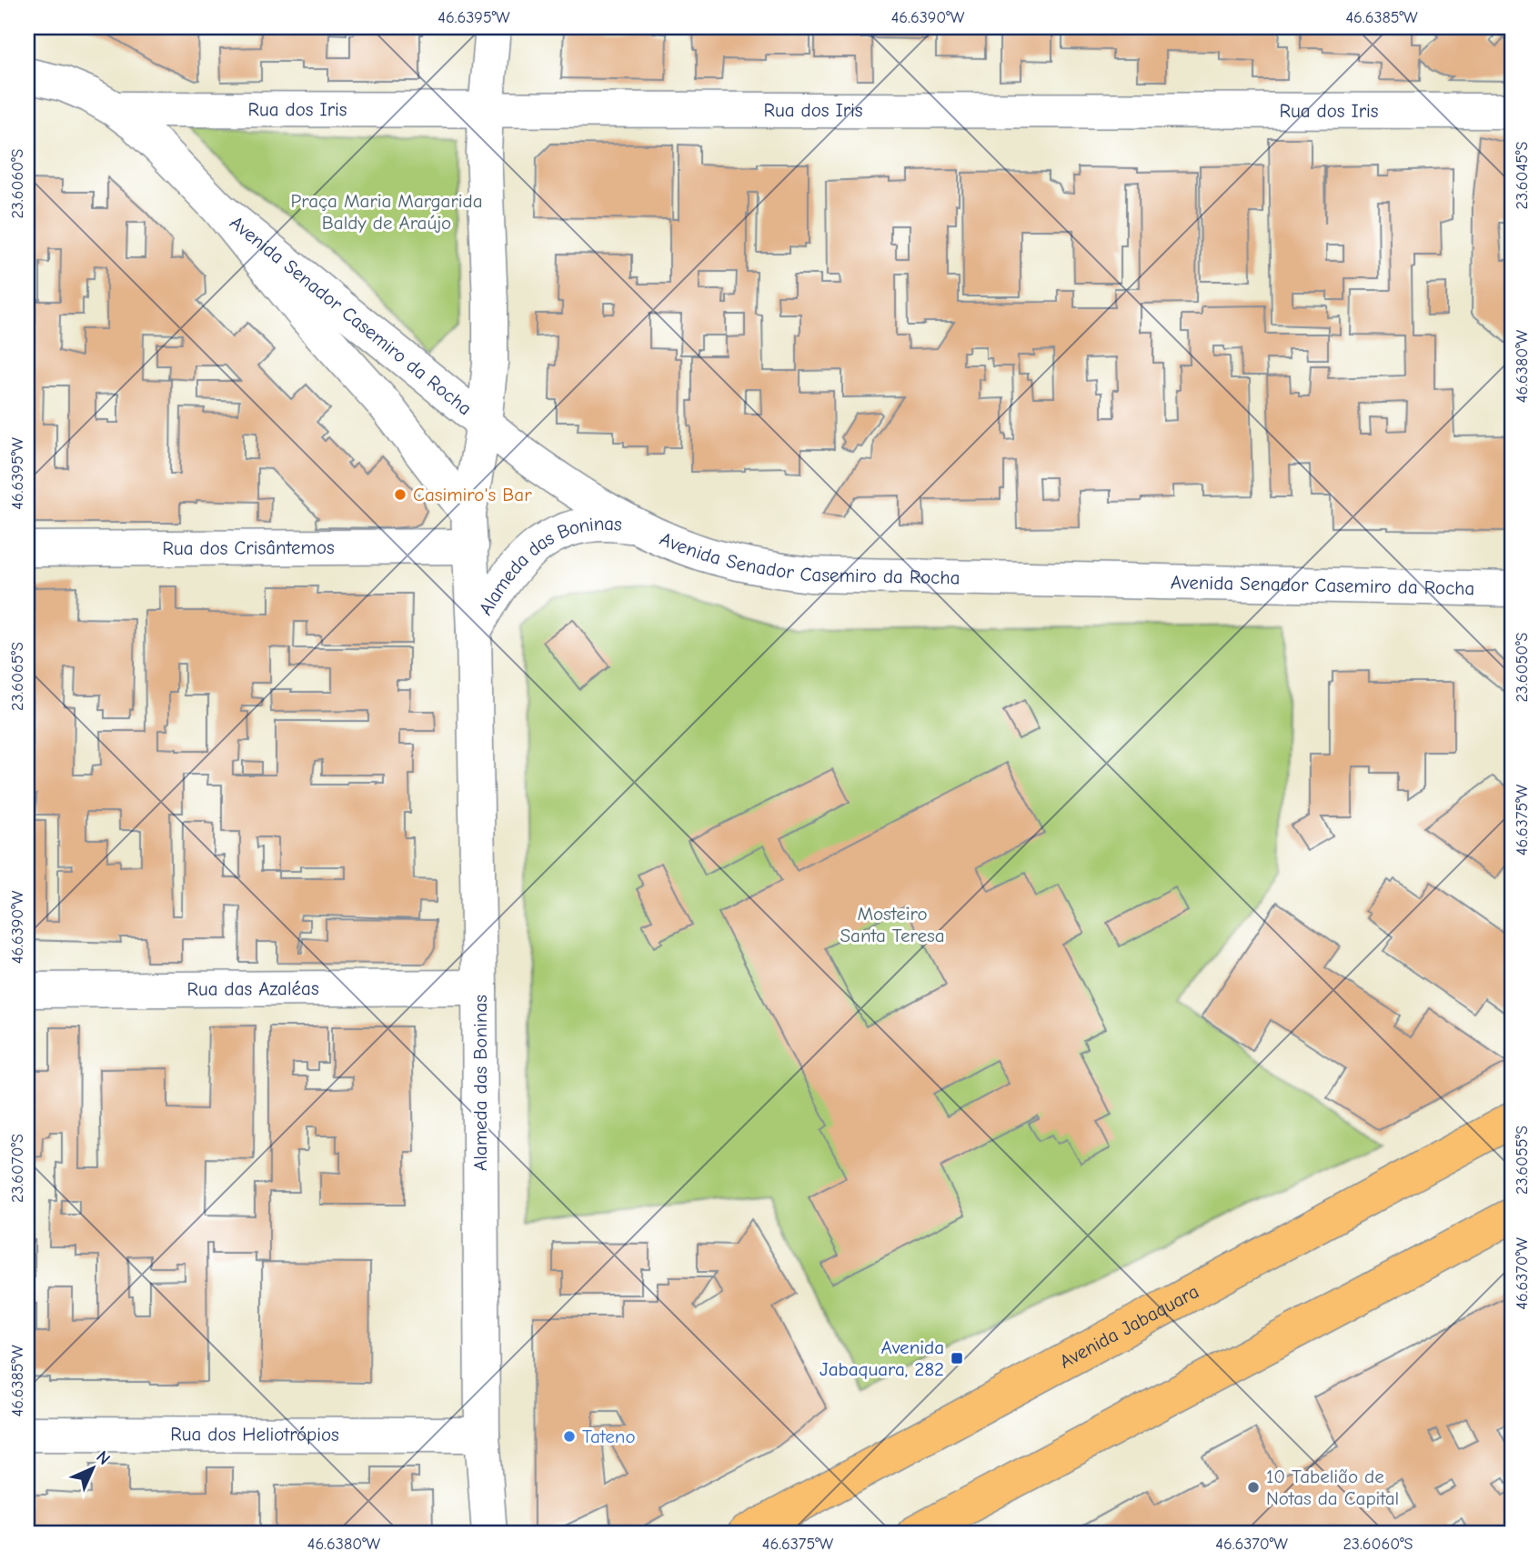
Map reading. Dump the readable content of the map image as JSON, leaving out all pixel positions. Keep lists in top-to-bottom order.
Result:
{
  "streets": {
    "main road": ["Avenida Jabaquara"],
    "street": [
      "Rua dos Iris",
      "Avenida Senador Casemiro da Rocha",
      "Rua dos Crisântemos",
      "Alameda das Boninas",
      "Rua das Azaléas",
      "Rua dos Heliotrópios"
    ]
  },
  "crossings": [
    ["Rua dos Iris", "Avenida Senador Casemiro da Rocha"],
    ["Rua dos Iris", "Alameda das Boninas"],
    ["Avenida Senador Casemiro da Rocha", "Rua dos Crisântemos"],
    ["Avenida Senador Casemiro da Rocha", "Alameda das Boninas"],
    ["Rua dos Crisântemos", "Alameda das Boninas"],
    ["Alameda das Boninas", "Rua das Azaléas"],
    ["Alameda das Boninas", "Rua dos Heliotrópios"]
  ],
  "parks": ["Praça Maria Margarida Baldy de Araújo", "Mosteiro Santa Teresa"],
  "places": {
    "other": ["Casimiro's Bar", "Tateno", "10 Tabelião de Notas da Capital"],
    "transit": ["Avenida Jabaquara, 282"]
  },
  "north": "top right",
  "coordinates": [
    "46.6395°W",
    "46.6390°W",
    "46.6385°W",
    "23.6045°S",
    "23.6060°S",
    "46.6380°W",
    "23.6050°S",
    "23.6065°S",
    "46.6375°W",
    "23.6055°S",
    "23.6070°S",
    "46.6370°W"
  ]
}
